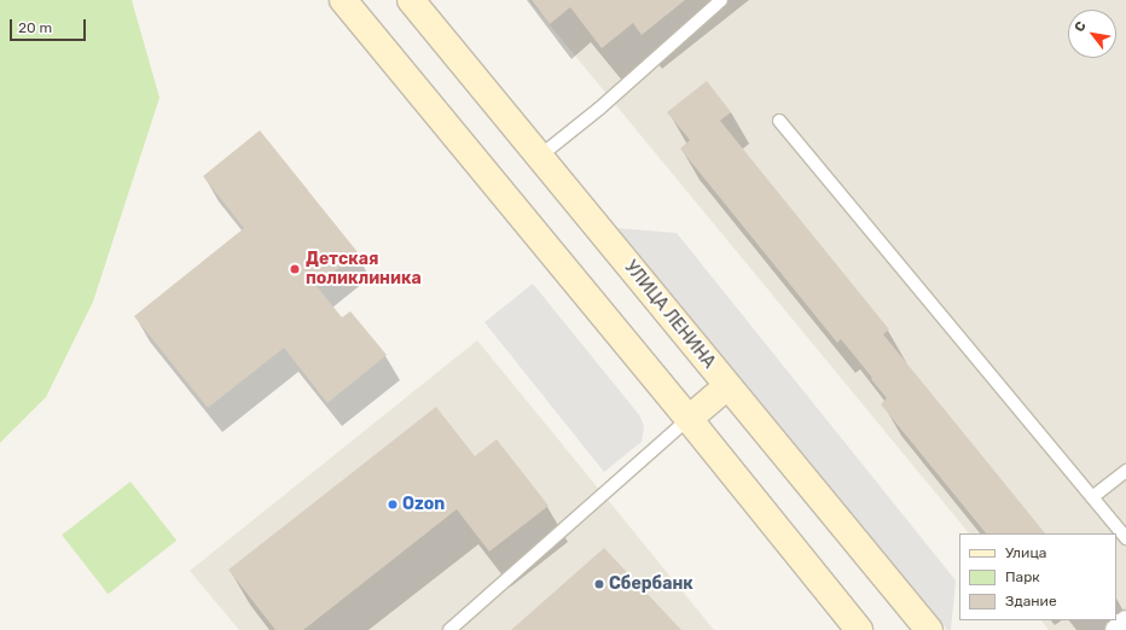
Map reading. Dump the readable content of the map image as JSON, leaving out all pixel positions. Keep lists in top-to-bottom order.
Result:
{
  "streets": {
    "main road": ["УЛИЦА ЛЕНИНА"]
  },
  "places": ["Детская поликлиника", "Ozon", "Сбербанк"],
  "legend": ["Улица", "Парк", "Здание"],
  "scale_bar": "20 m",
  "north": "top left"
}
